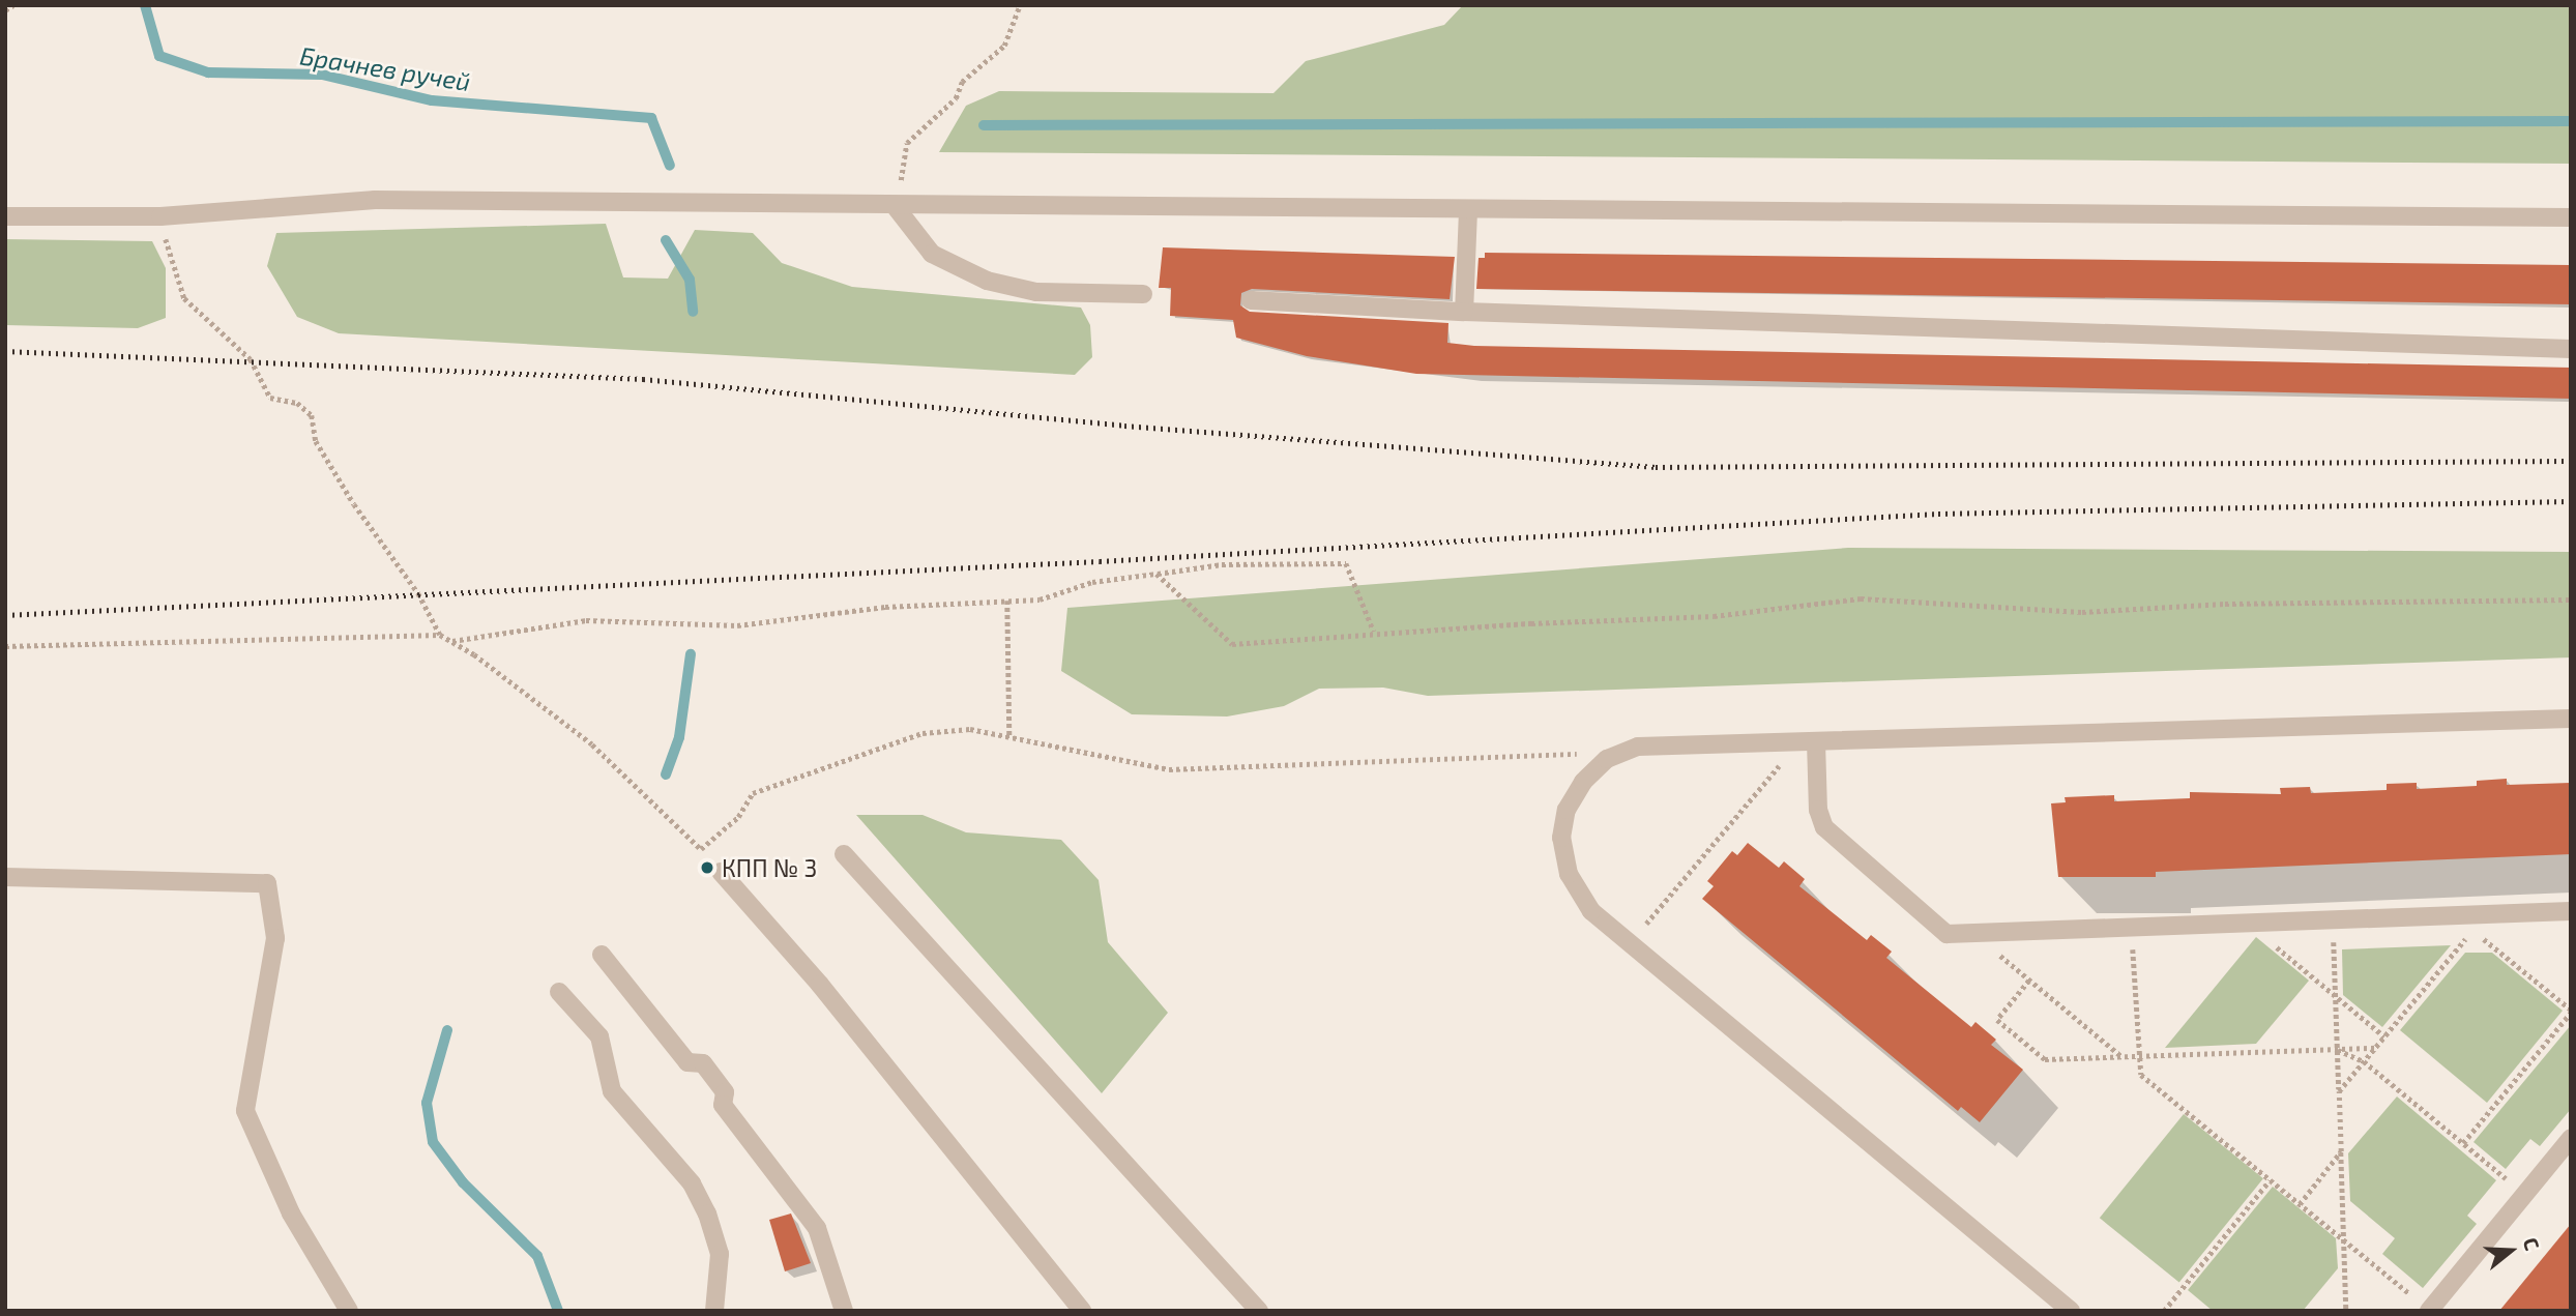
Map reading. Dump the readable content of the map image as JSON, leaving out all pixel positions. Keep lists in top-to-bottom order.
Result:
{
  "water": ["Брачнев ручей"],
  "places": ["КПП № 3"],
  "north": "right"
}
